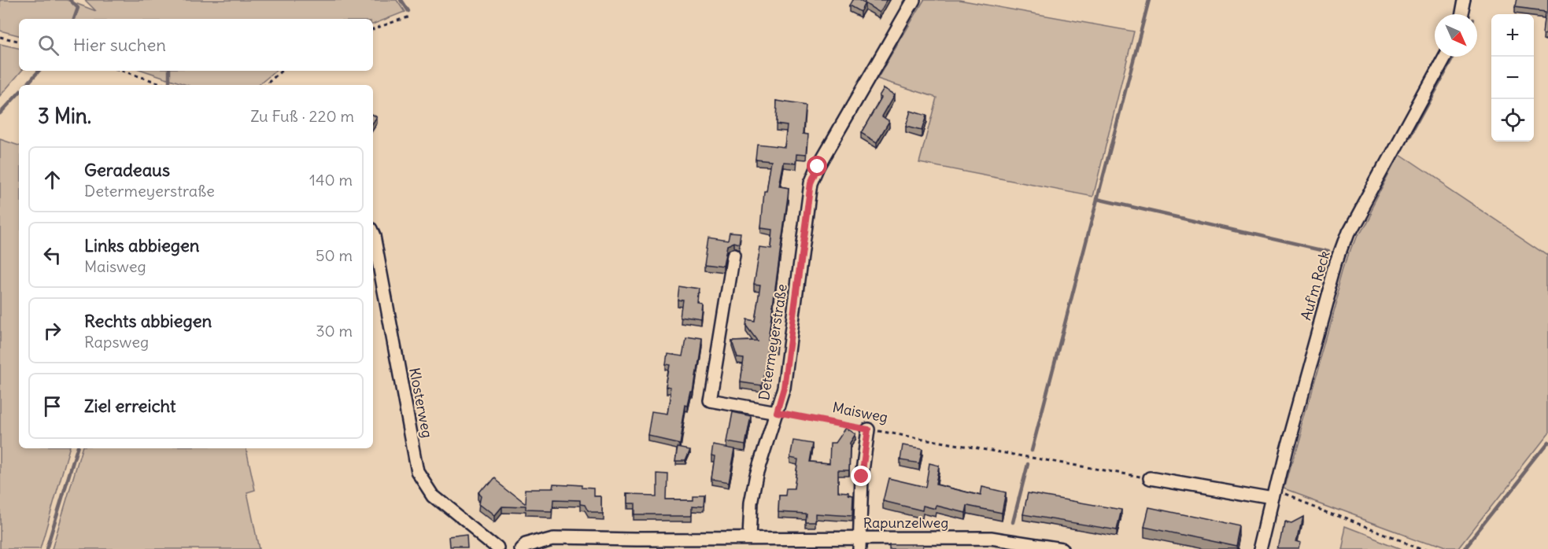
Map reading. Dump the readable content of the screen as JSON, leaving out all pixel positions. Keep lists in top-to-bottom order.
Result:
{
  "streets": {
    "street": [
      "Auf'm Reck",
      "Determeyerstraße",
      "Klosterweg",
      "Rapunzelweg"
    ],
    "path": ["Maisweg"]
  },
  "crossings": [
    ["Determeyerstraße", "Maisweg"],
    ["Determeyerstraße", "Rapunzelweg"]
  ],
  "north": "bottom right",
  "page": {
    "map_buttons": ["+", "−"],
    "search": "Hier suchen",
    "heading": ["3 Min.", "Zu Fuß · 220 m"],
    "list": [
      ["Geradeaus", "Determeyerstraße", "140 m"],
      ["Links abbiegen", "Maisweg", "50 m"],
      ["Rechts abbiegen", "Rapsweg", "30 m"],
      "Ziel erreicht"
    ]
  }
}
